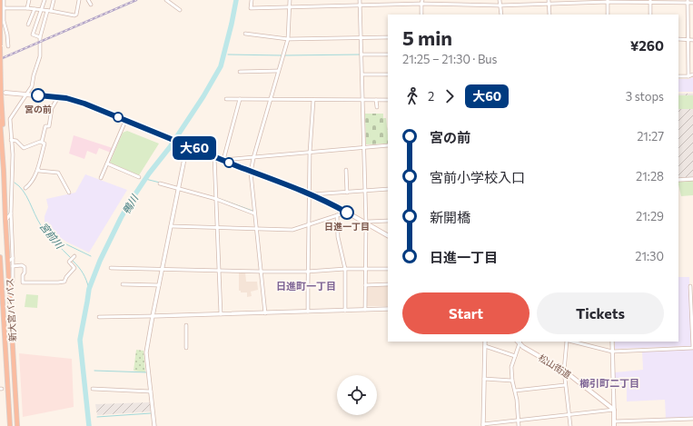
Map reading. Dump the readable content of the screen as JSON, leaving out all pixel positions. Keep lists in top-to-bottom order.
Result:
{
  "streets": {
    "highway": ["新大宮バイパス"],
    "main road": ["松山街道"]
  },
  "districts": ["日進町一丁目", "櫛引町二丁目"],
  "water": ["鴨川", "宮前川"],
  "places": ["宮の前", "日進一丁目"],
  "lines": ["bus line 大60"],
  "page": {
    "on_map": "大60",
    "heading": ["5 min", "21:25 – 21:30 · Bus", "¥260"],
    "legs": ["2", "大60", "3 stops"],
    "list": [
      {
        "name": "宮の前",
        "value": "21:27"
      },
      {
        "name": "宮前小学校入口",
        "value": "21:28"
      },
      {
        "name": "新開橋",
        "value": "21:29"
      },
      {
        "name": "日進一丁目",
        "value": "21:30"
      }
    ],
    "buttons": ["Start", "Tickets"]
  }
}
